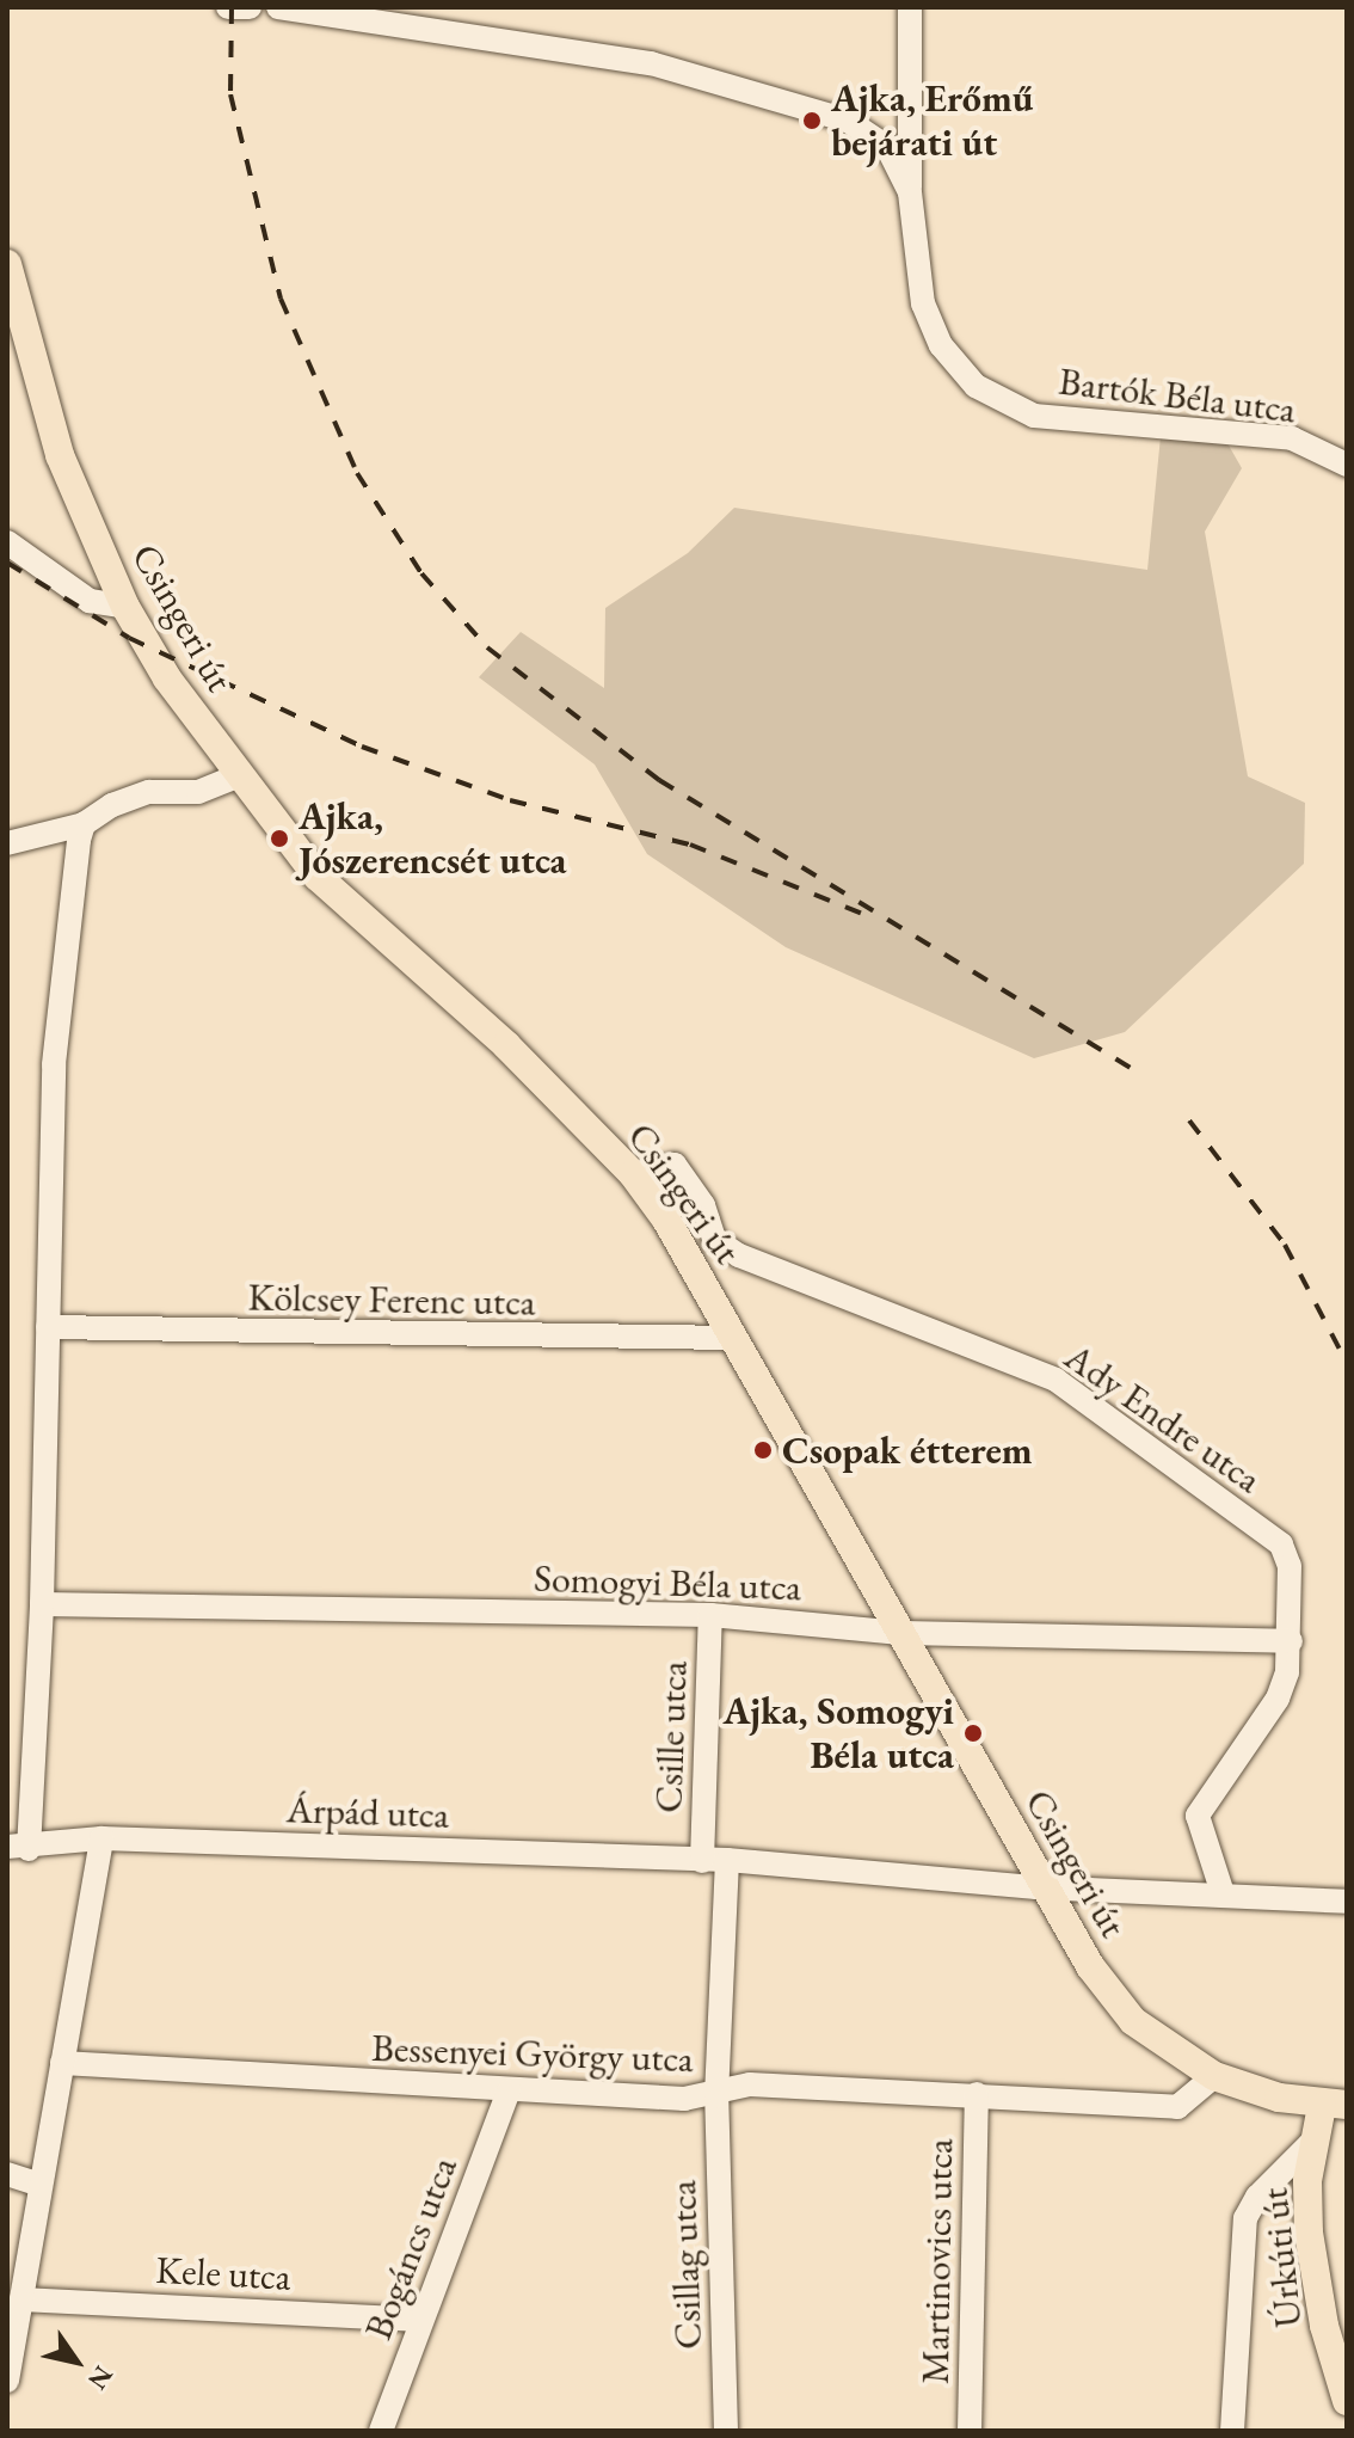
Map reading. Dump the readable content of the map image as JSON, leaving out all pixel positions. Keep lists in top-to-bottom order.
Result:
{
  "streets": {
    "main road": ["Csingeri út", "Úrkúti út"],
    "street": [
      "Bartók Béla utca",
      "Kölcsey Ferenc utca",
      "Ady Endre utca",
      "Somogyi Béla utca",
      "Csille utca",
      "Árpád utca",
      "Bessenyei György utca",
      "Bogáncs utca",
      "Martinovics utca",
      "Csillag utca",
      "Kele utca"
    ]
  },
  "crossings": [
    ["Csingeri út", "Kölcsey Ferenc utca"],
    ["Csingeri út", "Ady Endre utca"],
    ["Csingeri út", "Somogyi Béla utca"],
    ["Csingeri út", "Árpád utca"],
    ["Csingeri út", "Bessenyei György utca"],
    ["Csingeri út", "Úrkúti út"],
    ["Ady Endre utca", "Somogyi Béla utca"],
    ["Ady Endre utca", "Árpád utca"],
    ["Somogyi Béla utca", "Csille utca"],
    ["Csille utca", "Árpád utca"],
    ["Bessenyei György utca", "Bogáncs utca"],
    ["Bessenyei György utca", "Martinovics utca"],
    ["Bessenyei György utca", "Csillag utca"],
    ["Bogáncs utca", "Kele utca"]
  ],
  "places": [
    "Ajka, Erőmű bejárati út",
    "Ajka, Jószerencsét utca",
    "Csopak étterem",
    "Ajka, Somogyi Béla utca"
  ],
  "north": "bottom right"
}
